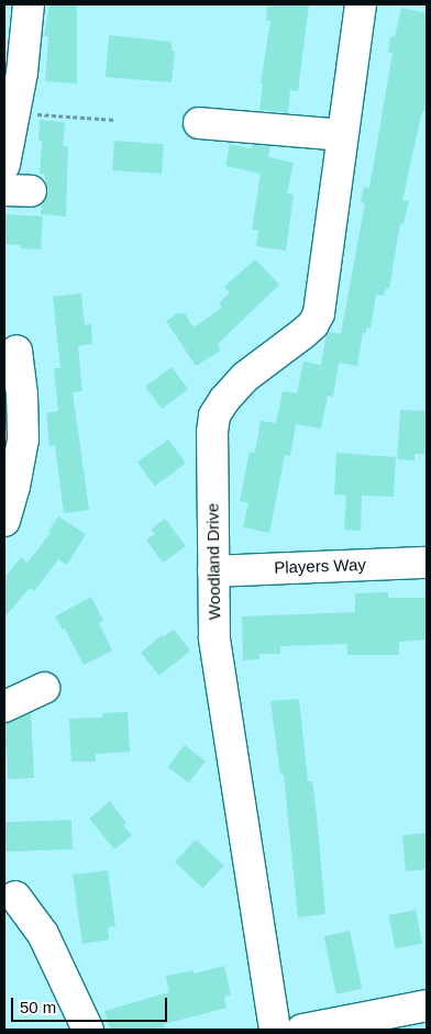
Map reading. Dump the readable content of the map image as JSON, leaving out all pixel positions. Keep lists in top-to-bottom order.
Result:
{
  "streets": {
    "street": ["Woodland Drive", "Players Way"]
  },
  "crossings": [
    ["Woodland Drive", "Players Way"]
  ],
  "scale_bar": "50 m"
}
